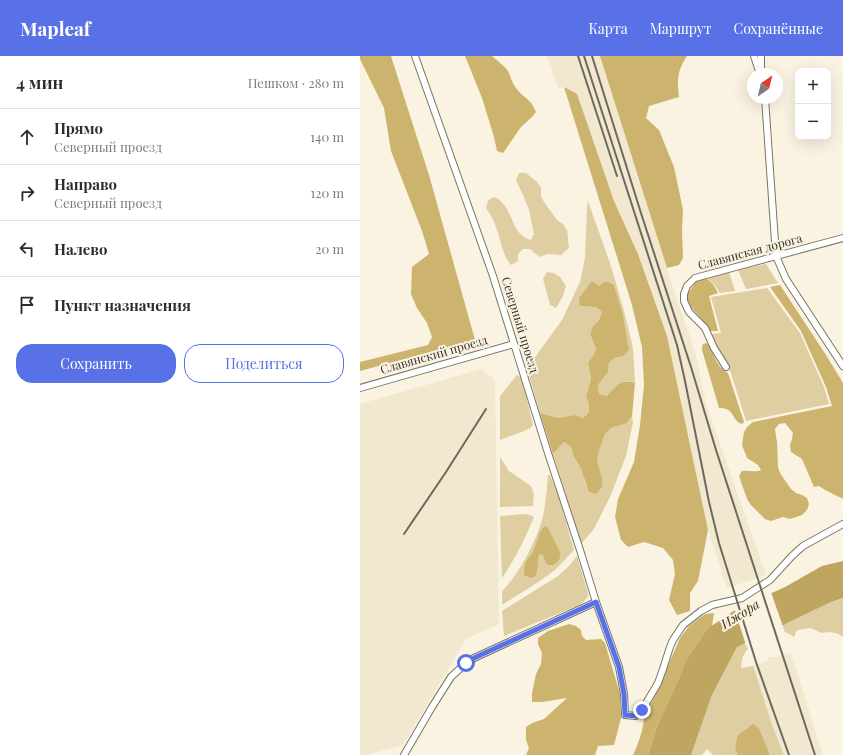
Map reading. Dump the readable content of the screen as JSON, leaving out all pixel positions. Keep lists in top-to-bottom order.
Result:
{
  "streets": {
    "street": ["Славянская дорога", "Северный проезд", "Славянский проезд"]
  },
  "crossings": [
    ["Северный проезд", "Славянский проезд"]
  ],
  "water": ["Ижора"],
  "north": "top right",
  "page": {
    "header": "Mapleaf",
    "nav": ["Карта", "Маршрут", "Сохранённые"],
    "heading": ["4 мин", "Пешком · 280 m"],
    "map_buttons": ["+", "−"],
    "list": [
      ["Прямо", "Северный проезд", "140 m"],
      ["Направо", "Северный проезд", "120 m"],
      ["Налево", "20 m"],
      "Пункт назначения"
    ],
    "buttons": ["Сохранить", "Поделиться"]
  }
}
